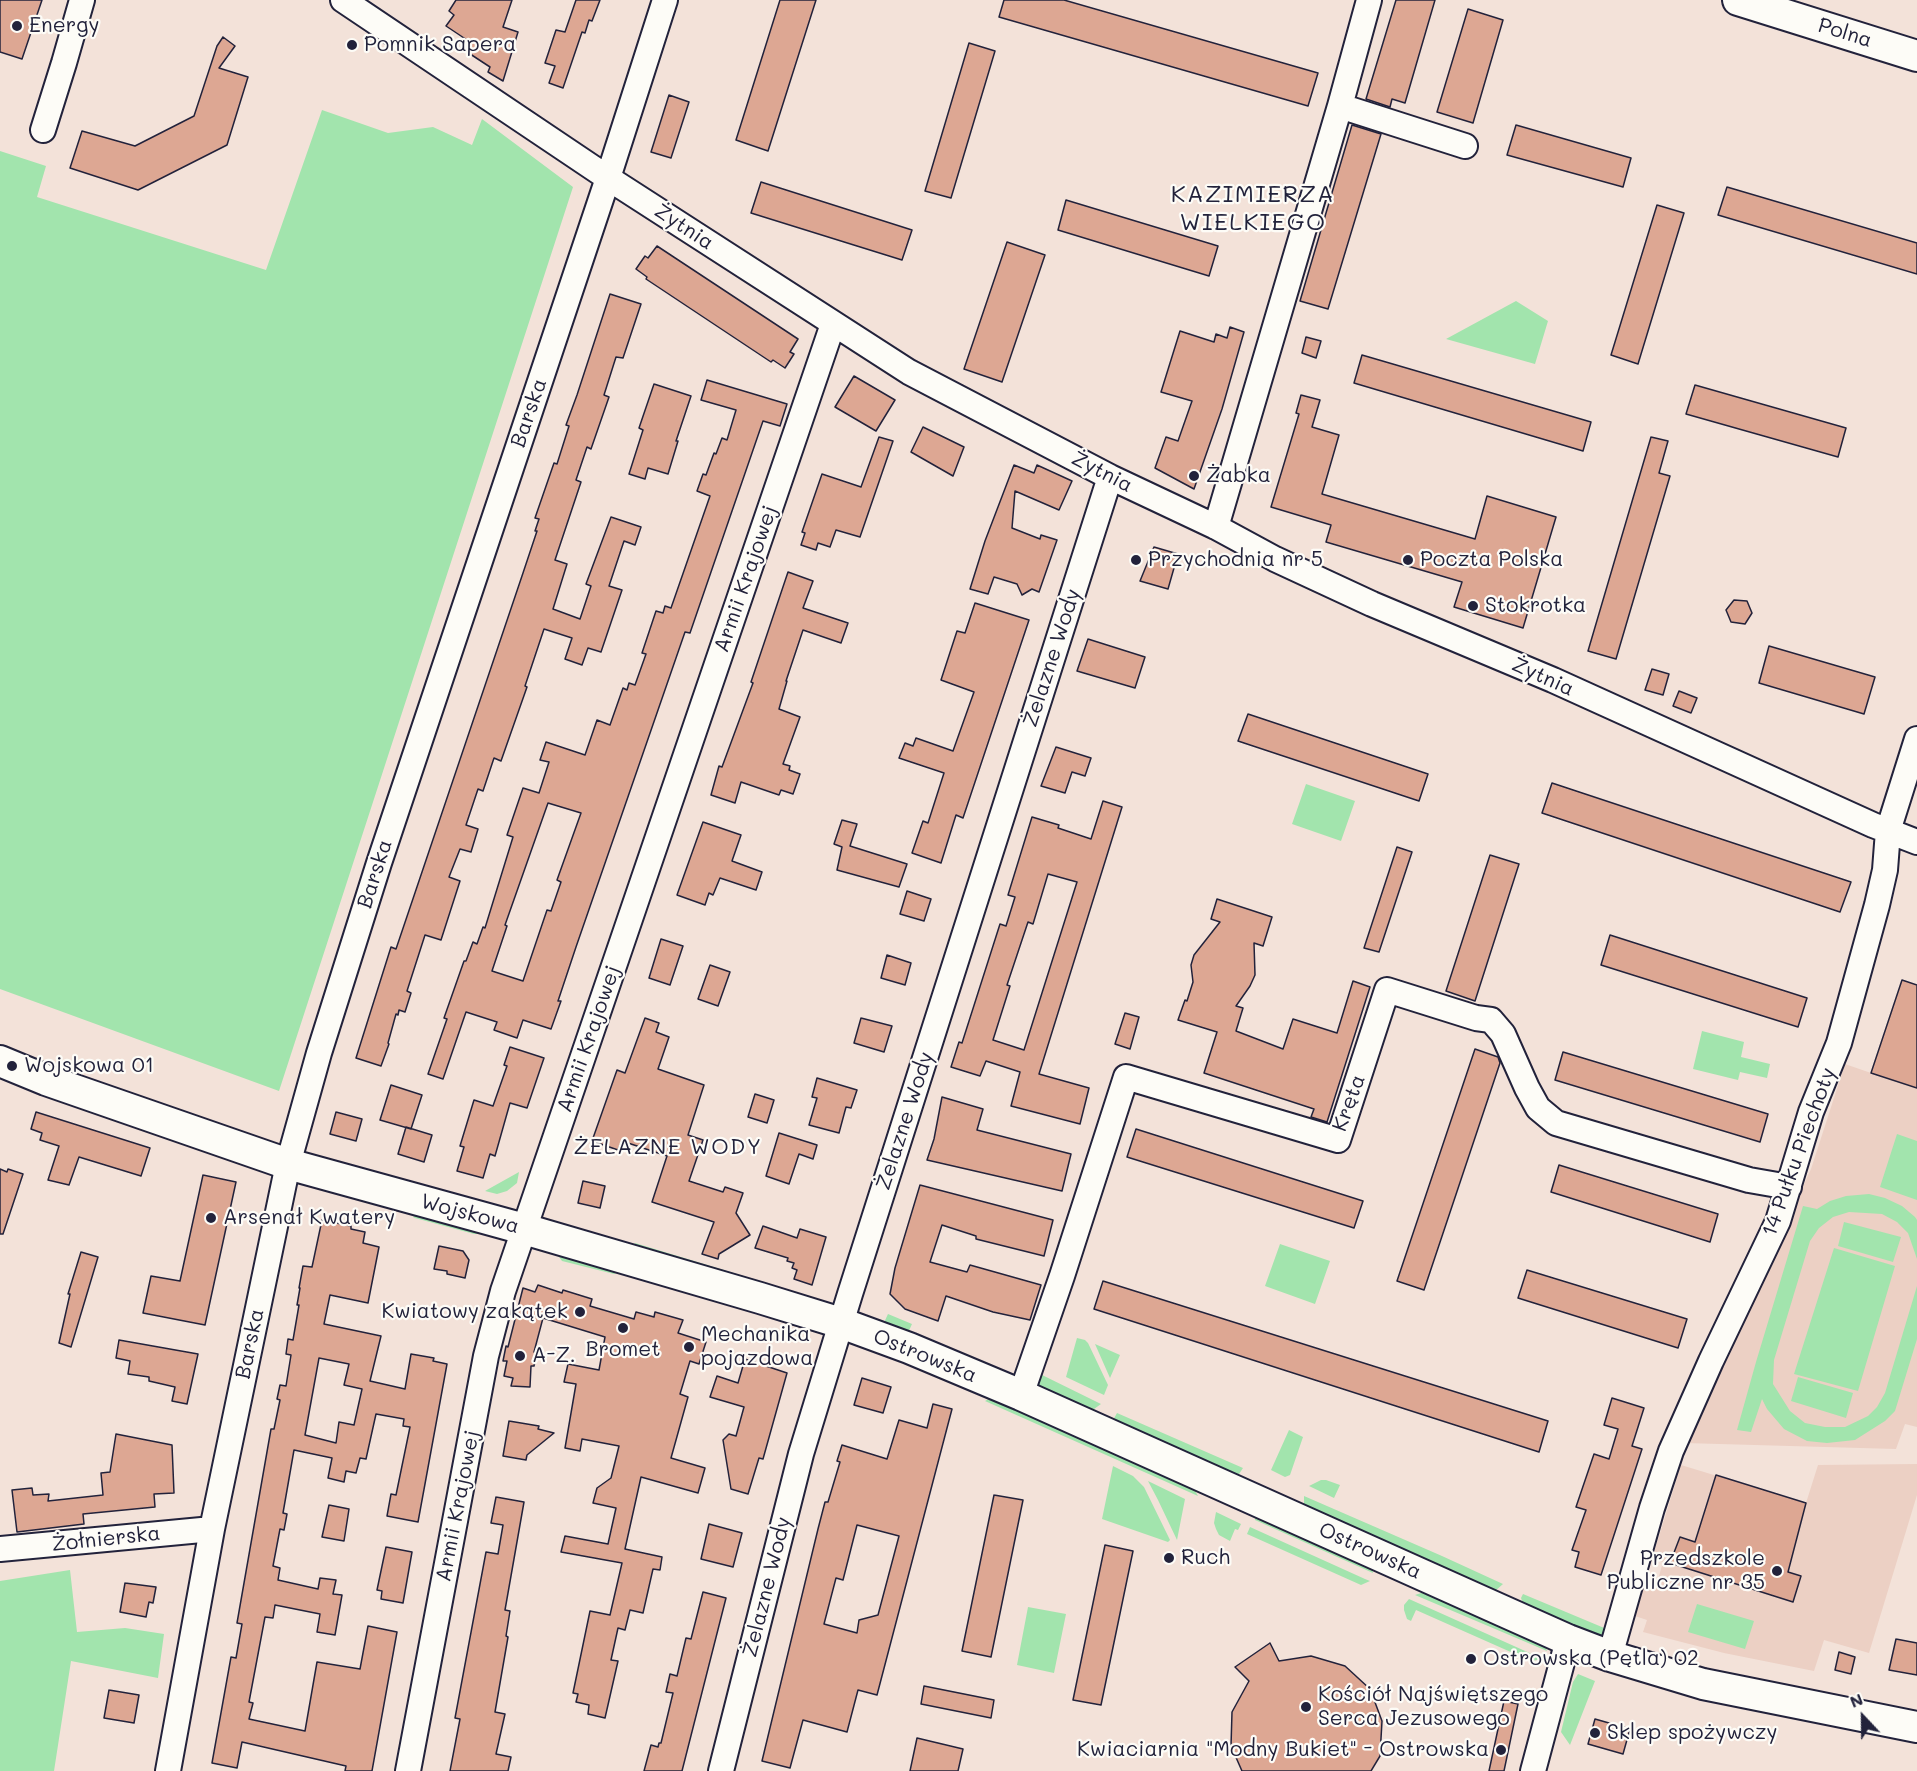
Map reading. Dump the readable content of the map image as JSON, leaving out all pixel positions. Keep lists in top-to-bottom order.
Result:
{
  "streets": {
    "street": [
      "Polna",
      "Żytnia",
      "Barska",
      "Armii Krajowej",
      "Żelazne Wody",
      "Kręta",
      "14 Pułku Piechoty",
      "Wojskowa",
      "Ostrowska",
      "Żołnierska"
    ]
  },
  "crossings": [
    ["Żytnia", "Barska"],
    ["Żytnia", "Armii Krajowej"],
    ["Żytnia", "Żelazne Wody"],
    ["Żytnia", "14 Pułku Piechoty"],
    ["Barska", "Wojskowa"],
    ["Barska", "Żołnierska"],
    ["Armii Krajowej", "Wojskowa"],
    ["Żelazne Wody", "Wojskowa"],
    ["Żelazne Wody", "Ostrowska"],
    ["Kręta", "14 Pułku Piechoty"],
    ["Kręta", "Ostrowska"],
    ["14 Pułku Piechoty", "Ostrowska"],
    ["Wojskowa", "Ostrowska"]
  ],
  "districts": ["KAZIMIERZA WIELKIEGO", "ŻELAZNE WODY"],
  "places": [
    "Energy",
    "Pomnik Sapera",
    "Żabka",
    "Przychodnia nr 5",
    "Poczta Polska",
    "Stokrotka",
    "Wojskowa 01",
    "Arsenał Kwatery",
    "Kwiatowy zakątek",
    "Bromet",
    "Mechanika pojazdowa",
    "A-Z.",
    "Ruch",
    "Przedszkole Publiczne nr 35",
    "Ostrowska (Pętla) 02",
    "Kościół Najświętszego Serca Jezusowego",
    "Sklep spożywczy",
    "Kwiaciarnia \"Modny Bukiet\" - Ostrowska"
  ],
  "north": "top"
}
